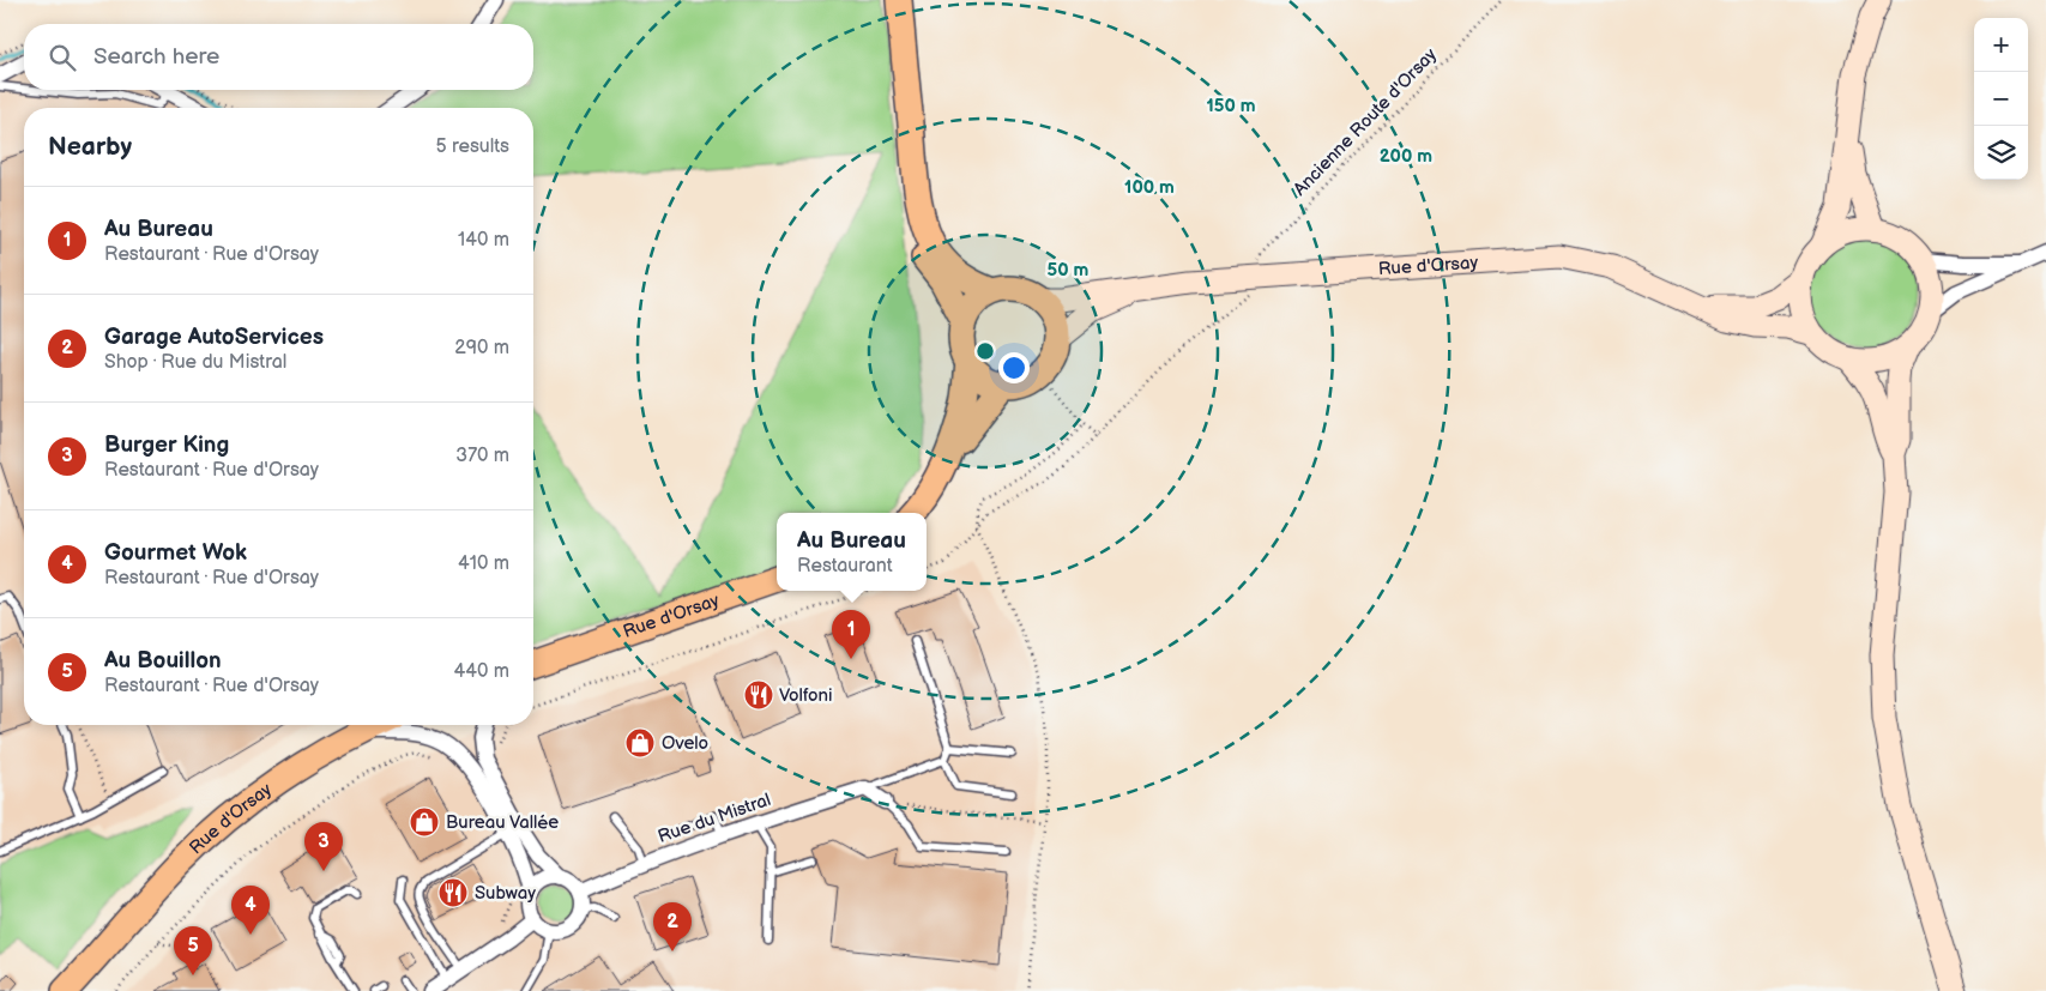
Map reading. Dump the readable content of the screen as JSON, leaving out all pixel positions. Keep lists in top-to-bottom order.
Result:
{
  "streets": {
    "main road": ["Rue d'Orsay"],
    "street": ["Rue du Mistral"],
    "path": ["Ancienne Route d'Orsay"]
  },
  "places": {
    "restaurant": ["Volfoni", "Subway"],
    "shop": ["Ovelo", "Bureau Vallée"]
  },
  "page": {
    "map_buttons": ["+", "−"],
    "search": "Search here",
    "heading": ["Nearby", "5 results"],
    "list": [
      {
        "mark": "1",
        "name": "Au Bureau",
        "note": "Restaurant · Rue d'Orsay",
        "value": "140 m"
      },
      {
        "mark": "2",
        "name": "Garage AutoServices",
        "note": "Shop · Rue du Mistral",
        "value": "290 m"
      },
      {
        "mark": "3",
        "name": "Burger King",
        "note": "Restaurant · Rue d'Orsay",
        "value": "370 m"
      },
      {
        "mark": "4",
        "name": "Gourmet Wok",
        "note": "Restaurant · Rue d'Orsay",
        "value": "410 m"
      },
      {
        "mark": "5",
        "name": "Au Bouillon",
        "note": "Restaurant · Rue d'Orsay",
        "value": "440 m"
      }
    ],
    "popup": ["Au Bureau", "Restaurant"],
    "pins": [
      "1",
      "3",
      "4",
      "2",
      "5"
    ]
  },
  "rings": [
    "150 m",
    "200 m",
    "100 m",
    "50 m"
  ]
}
